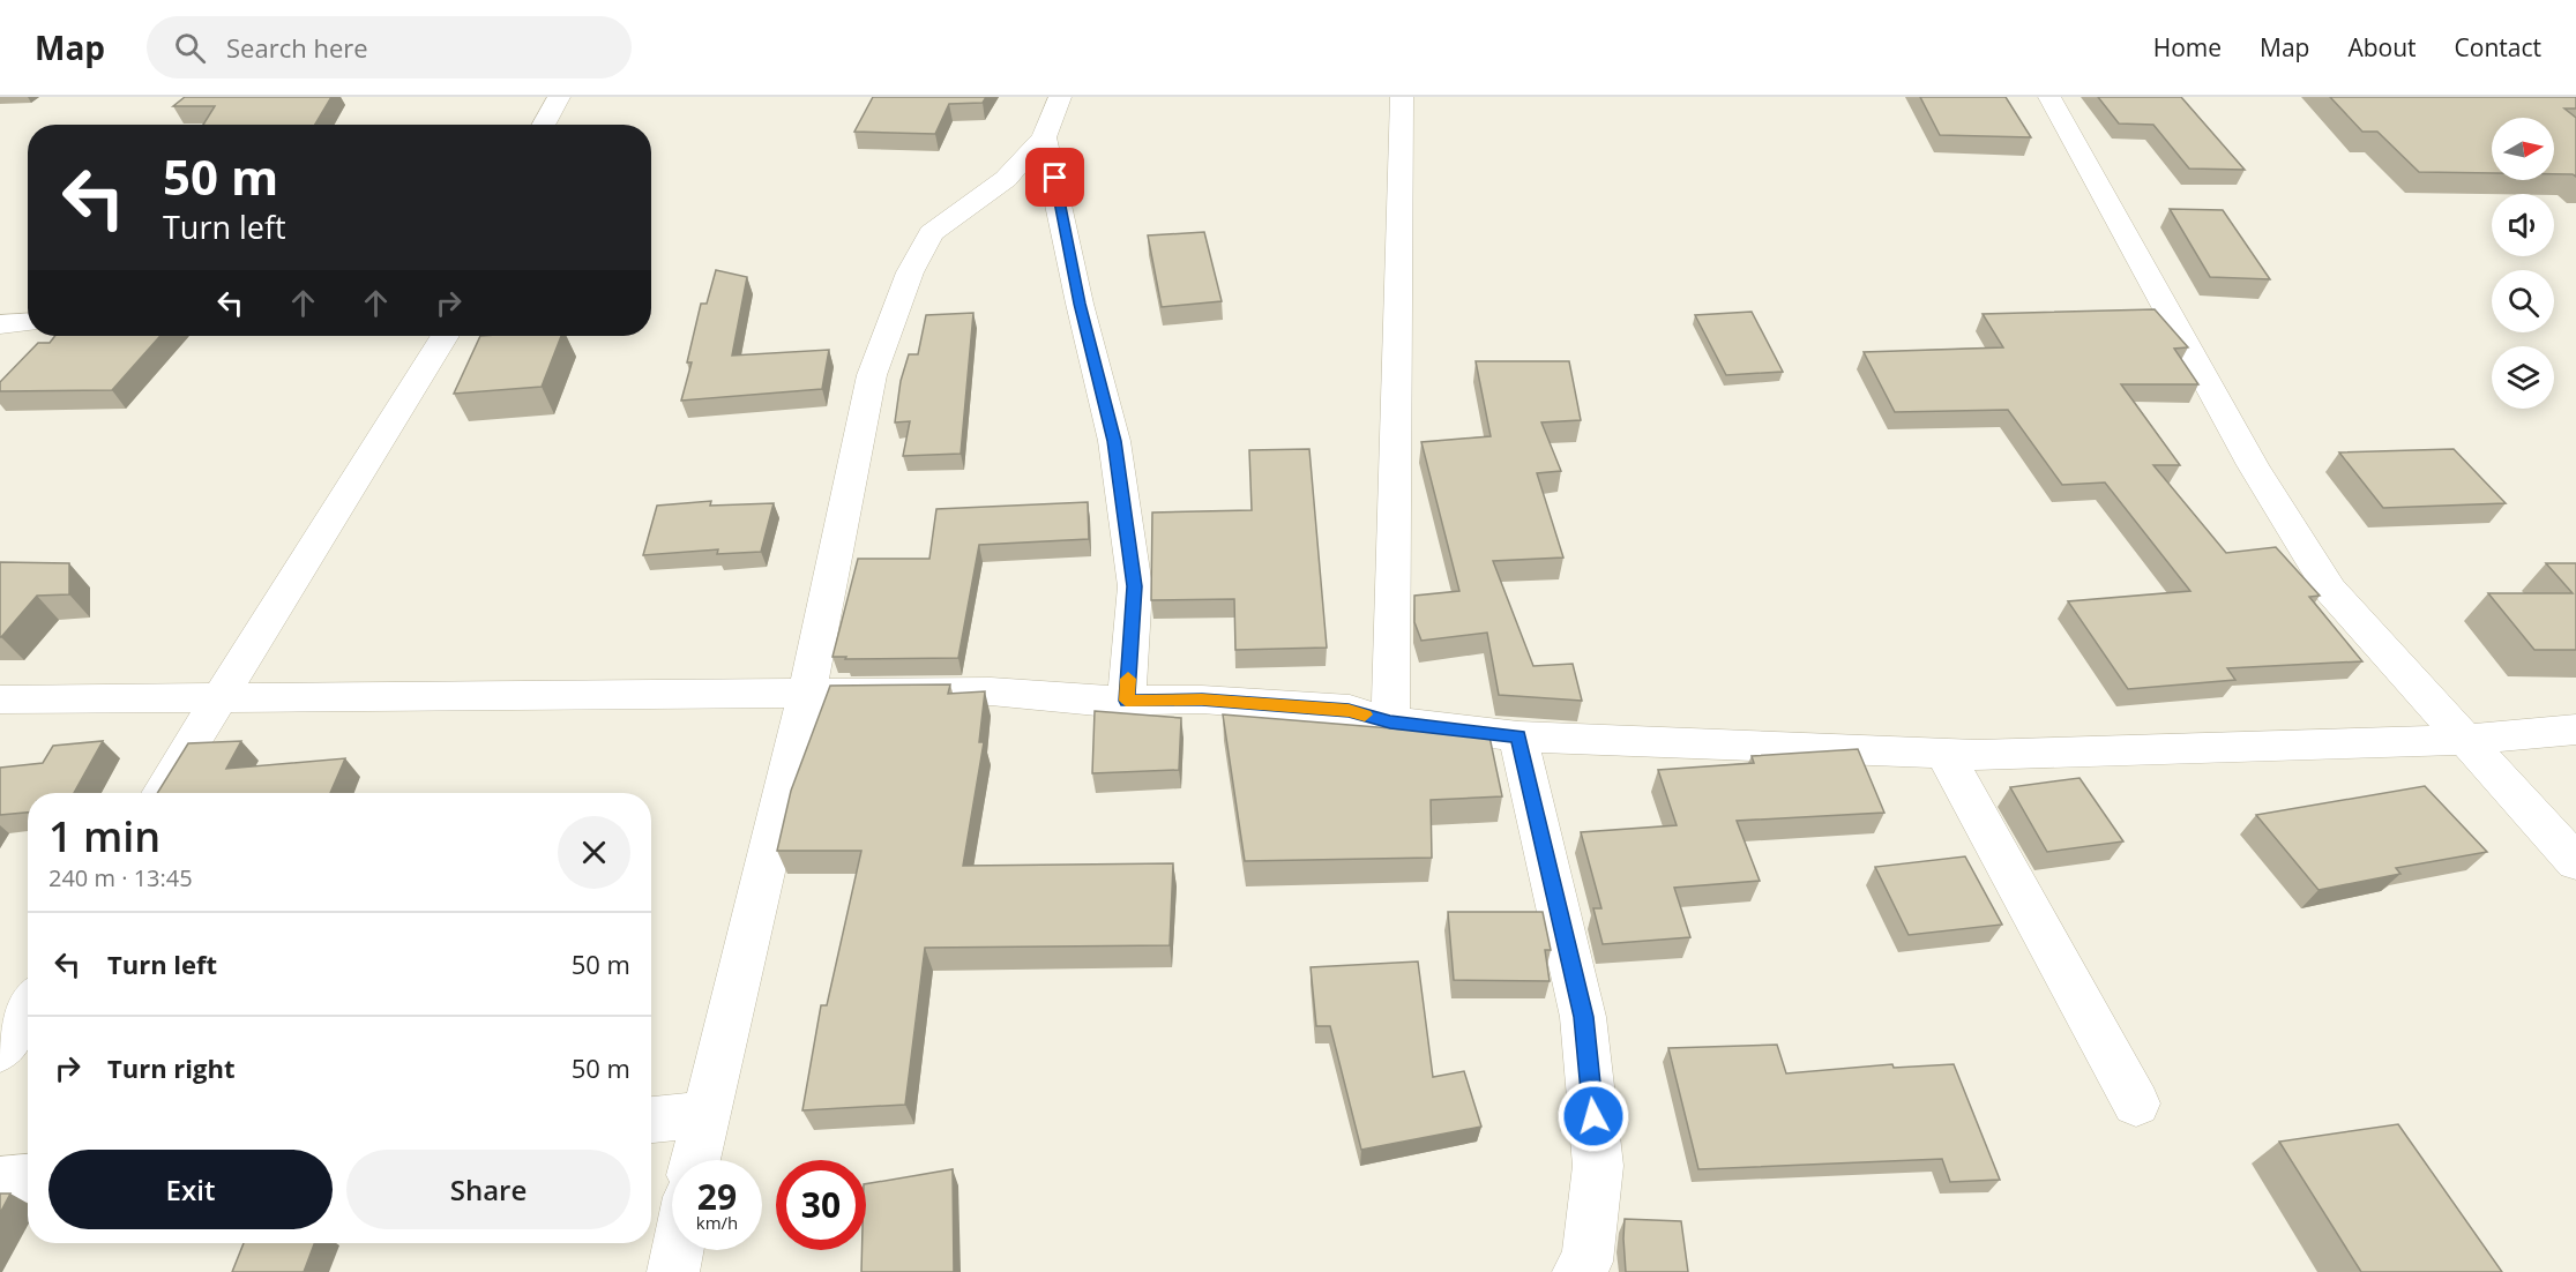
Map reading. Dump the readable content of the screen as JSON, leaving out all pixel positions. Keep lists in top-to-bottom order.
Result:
{
  "north": "right",
  "page": {
    "header": "Map",
    "search": "Search here",
    "nav": [
      "Home",
      "Map",
      "About",
      "Contact"
    ],
    "turn": ["50 m", "Turn left"],
    "heading": ["1 min", "240 m · 13:45"],
    "list": [
      {
        "name": "Turn left",
        "value": "50 m"
      },
      {
        "name": "Turn right",
        "value": "50 m"
      }
    ],
    "buttons": ["Exit", "Share"],
    "speed": "29 km/h",
    "limit": "30"
  }
}
